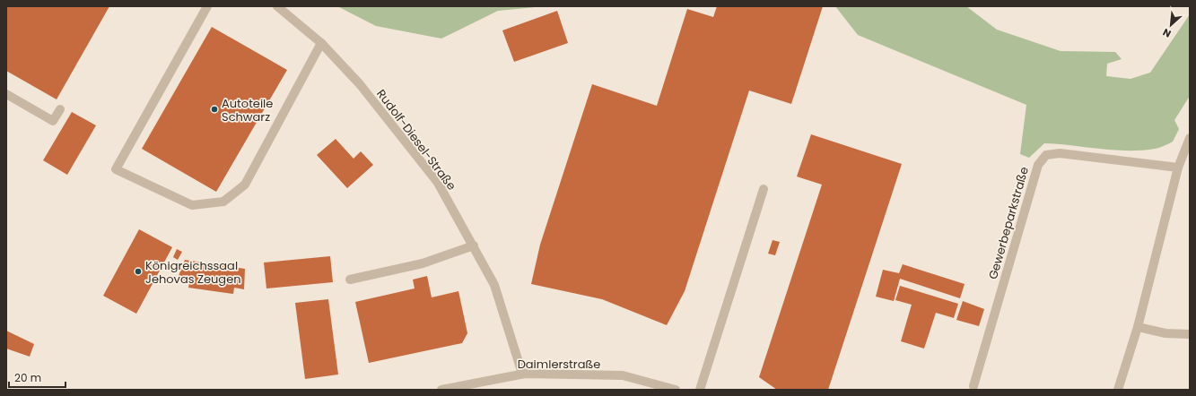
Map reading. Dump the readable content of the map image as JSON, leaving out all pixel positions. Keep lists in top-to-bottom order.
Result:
{
  "streets": {
    "street": ["Rudolf-Diesel-Straße", "Gewerbeparkstraße", "Daimlerstraße"]
  },
  "crossings": [
    ["Rudolf-Diesel-Straße", "Daimlerstraße"]
  ],
  "places": ["Autoteile Schwarz", "Königreichssaal Jehovas Zeugen"],
  "scale_bar": "20 m",
  "north": "bottom left"
}
